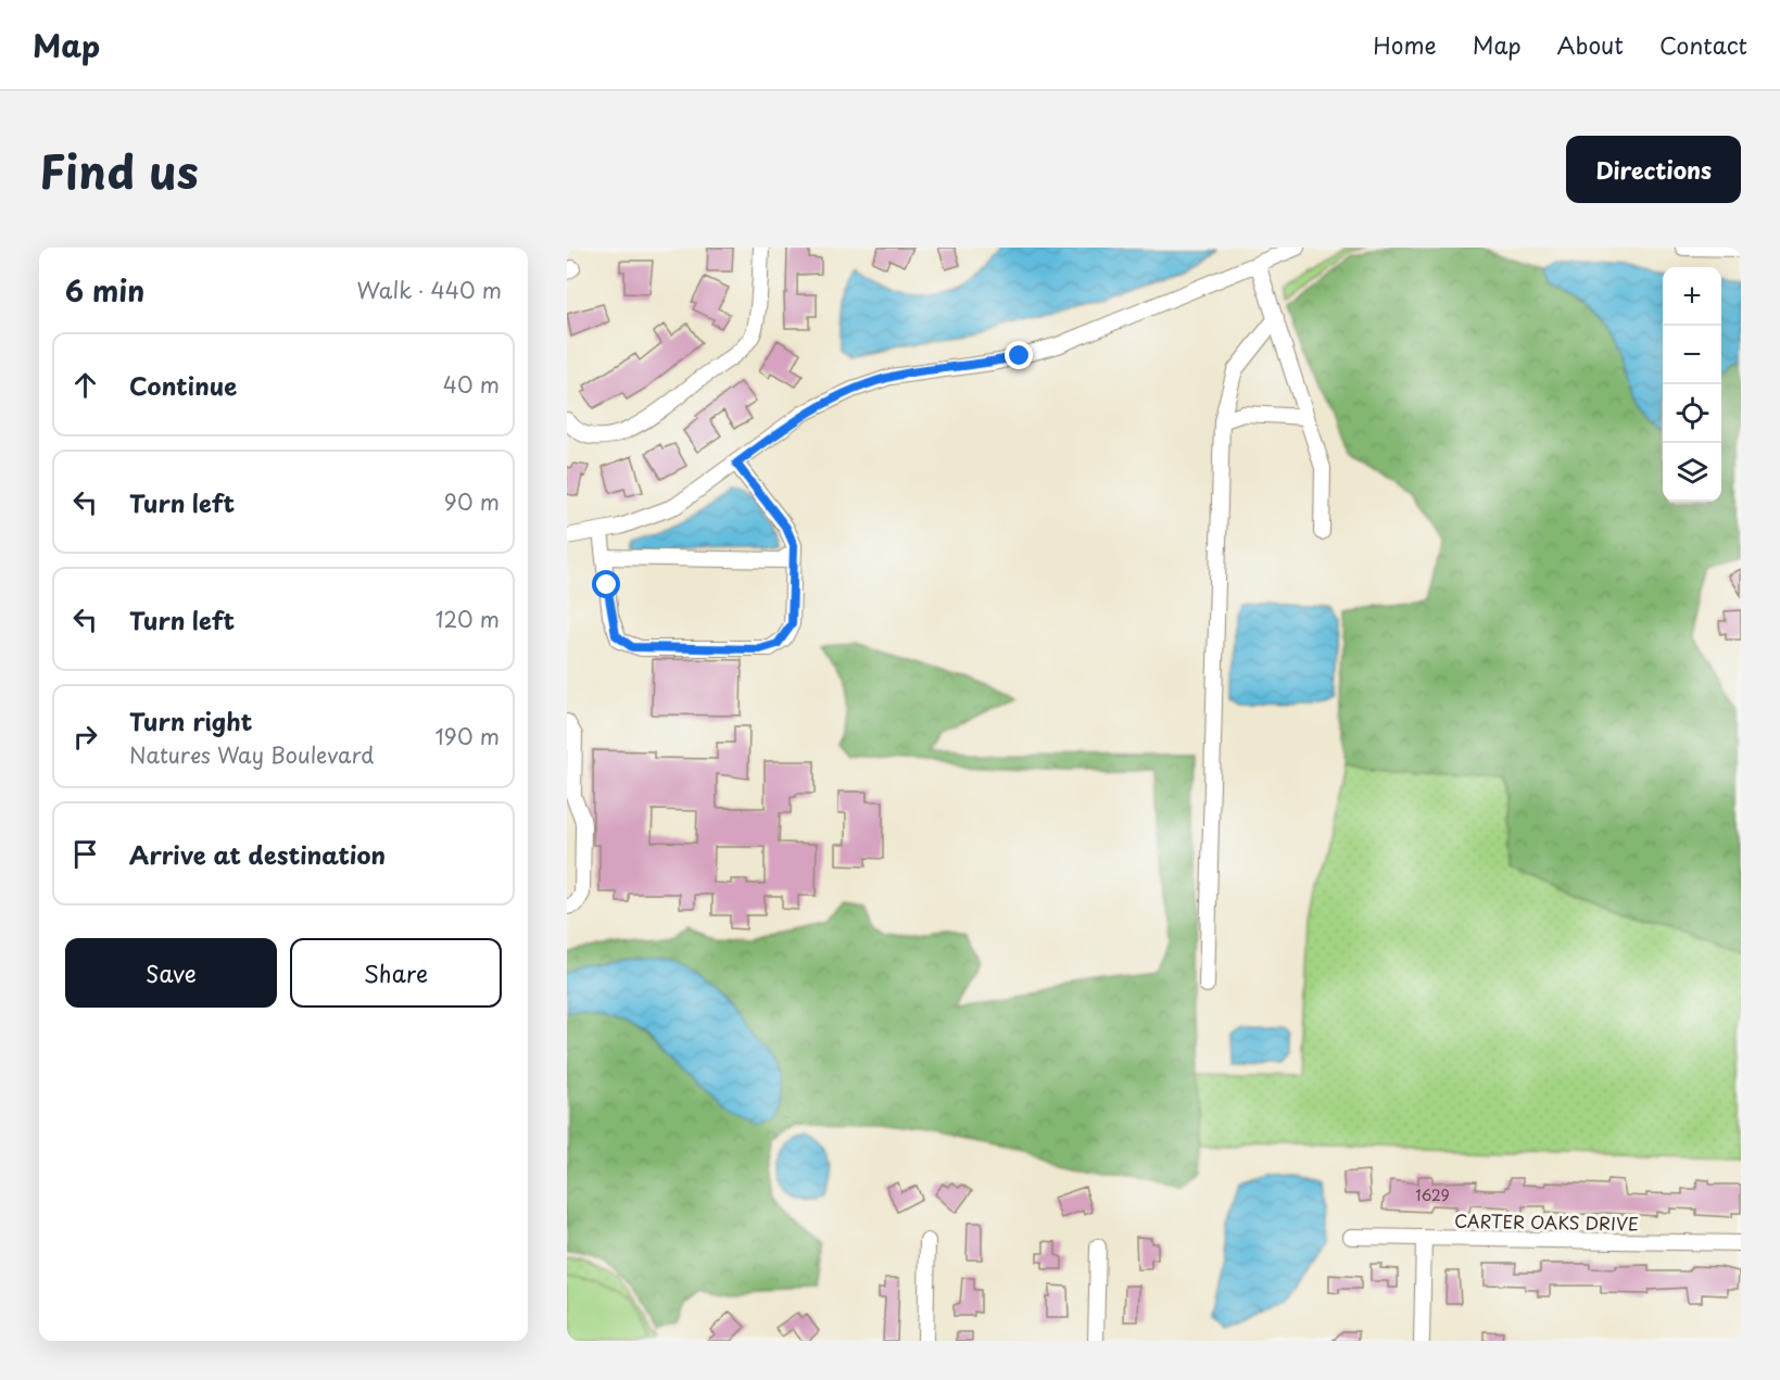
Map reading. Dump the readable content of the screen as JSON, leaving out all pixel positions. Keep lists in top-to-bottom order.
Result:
{
  "streets": {
    "street": ["CARTER OAKS DRIVE"]
  },
  "house_numbers": ["1629"],
  "page": {
    "header": "Map",
    "nav": [
      "Home",
      "Map",
      "About",
      "Contact"
    ],
    "title": "Find us",
    "buttons": [
      "Directions",
      ["Save", "Share"]
    ],
    "heading": ["6 min", "Walk · 440 m"],
    "map_buttons": ["+", "−"],
    "list": [
      ["Continue", "40 m"],
      ["Turn left", "90 m"],
      ["Turn left", "120 m"],
      ["Turn right", "Natures Way Boulevard", "190 m"],
      "Arrive at destination"
    ]
  }
}
